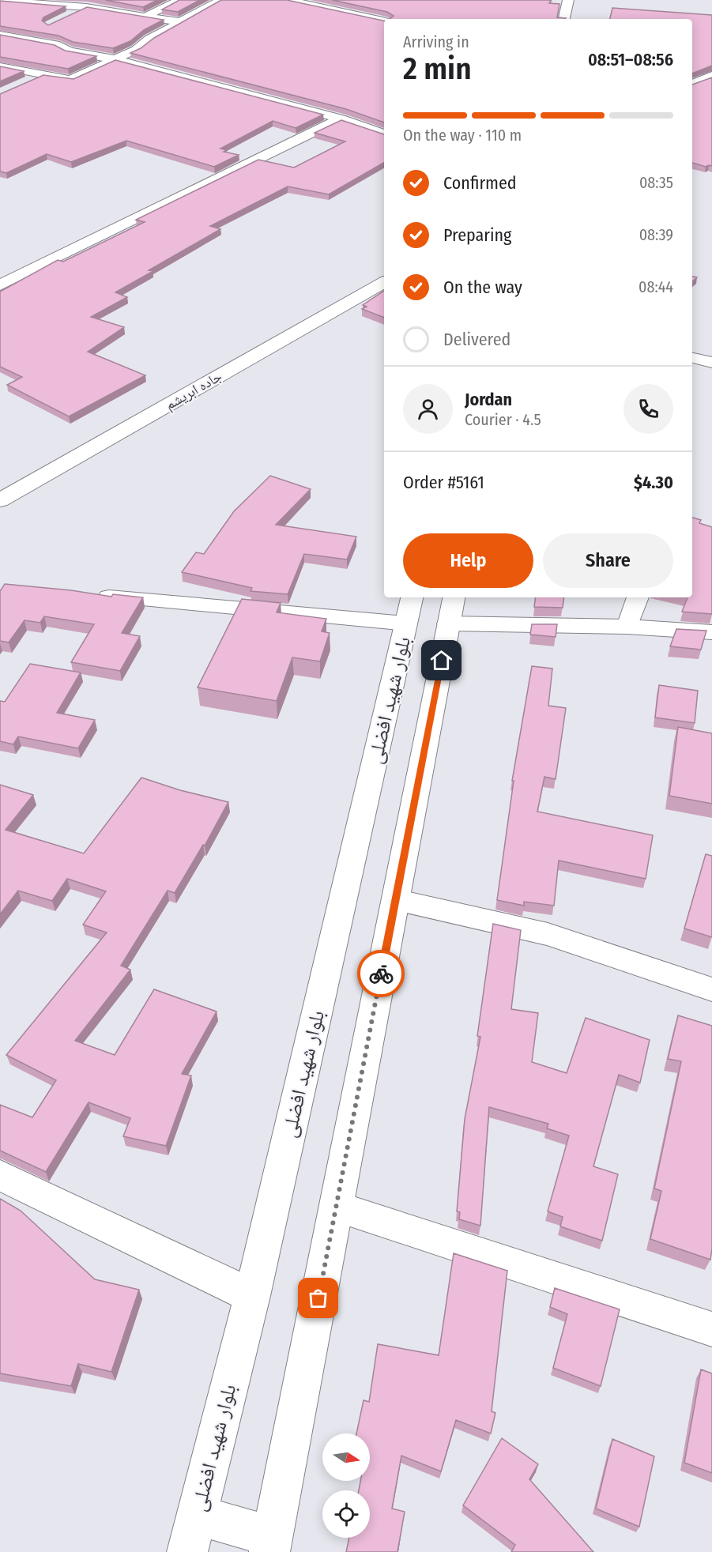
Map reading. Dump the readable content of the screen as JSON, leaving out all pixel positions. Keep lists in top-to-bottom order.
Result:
{
  "streets": {
    "main road": ["جاده ابریشم", "بلوار شهید افضلی"]
  },
  "north": "right",
  "page": {
    "heading": ["2 min", "Arriving in", "08:51–08:56"],
    "panel": [
      "Jordan",
      "Courier · 4.5",
      "Order #5161",
      "$4.30"
    ],
    "bar": "On the way · 110 m",
    "list": [
      ["Confirmed", "08:35"],
      ["Preparing", "08:39"],
      ["On the way", "08:44"],
      "Delivered"
    ],
    "buttons": ["Help", "Share"]
  }
}
